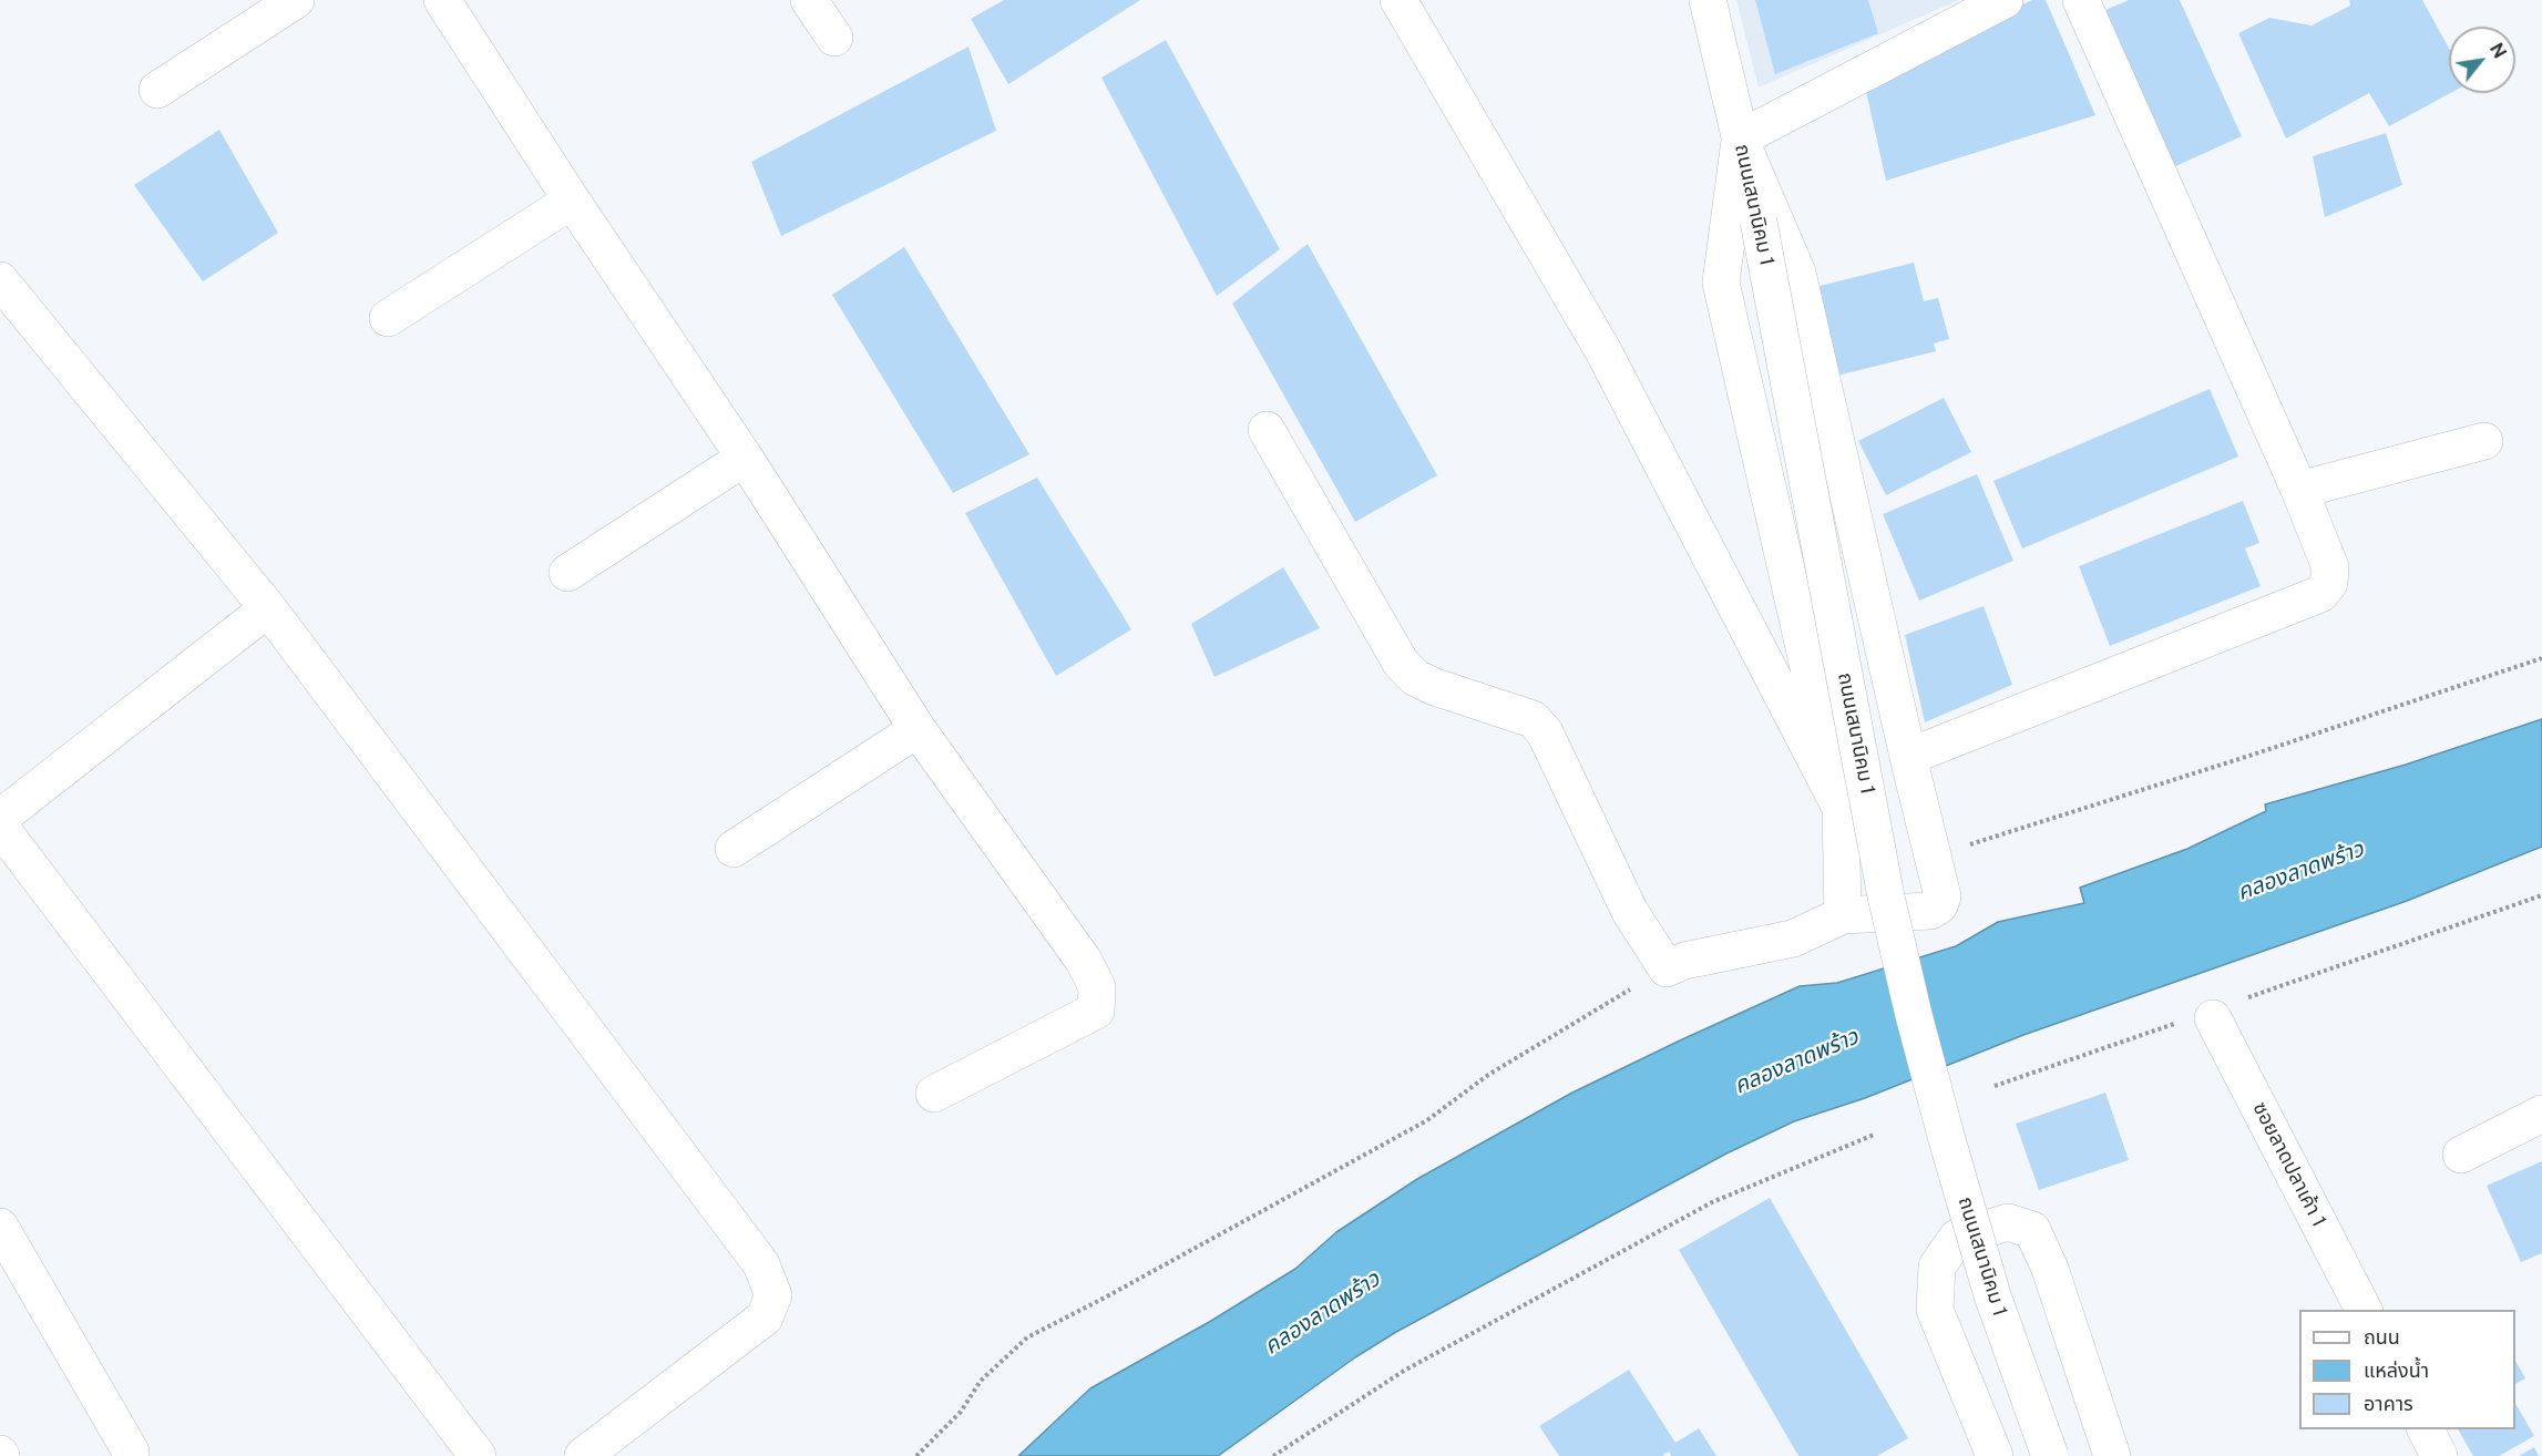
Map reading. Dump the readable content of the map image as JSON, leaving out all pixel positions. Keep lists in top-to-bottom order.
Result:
{
  "streets": {
    "street": ["ถนนเสนานิคม 1", "ซอยลาดปลาเค้า 1"]
  },
  "water": ["คลองลาดพร้าว"],
  "legend": ["ถนน", "แหล่งน้ำ", "อาคาร"],
  "north": "top right"
}
